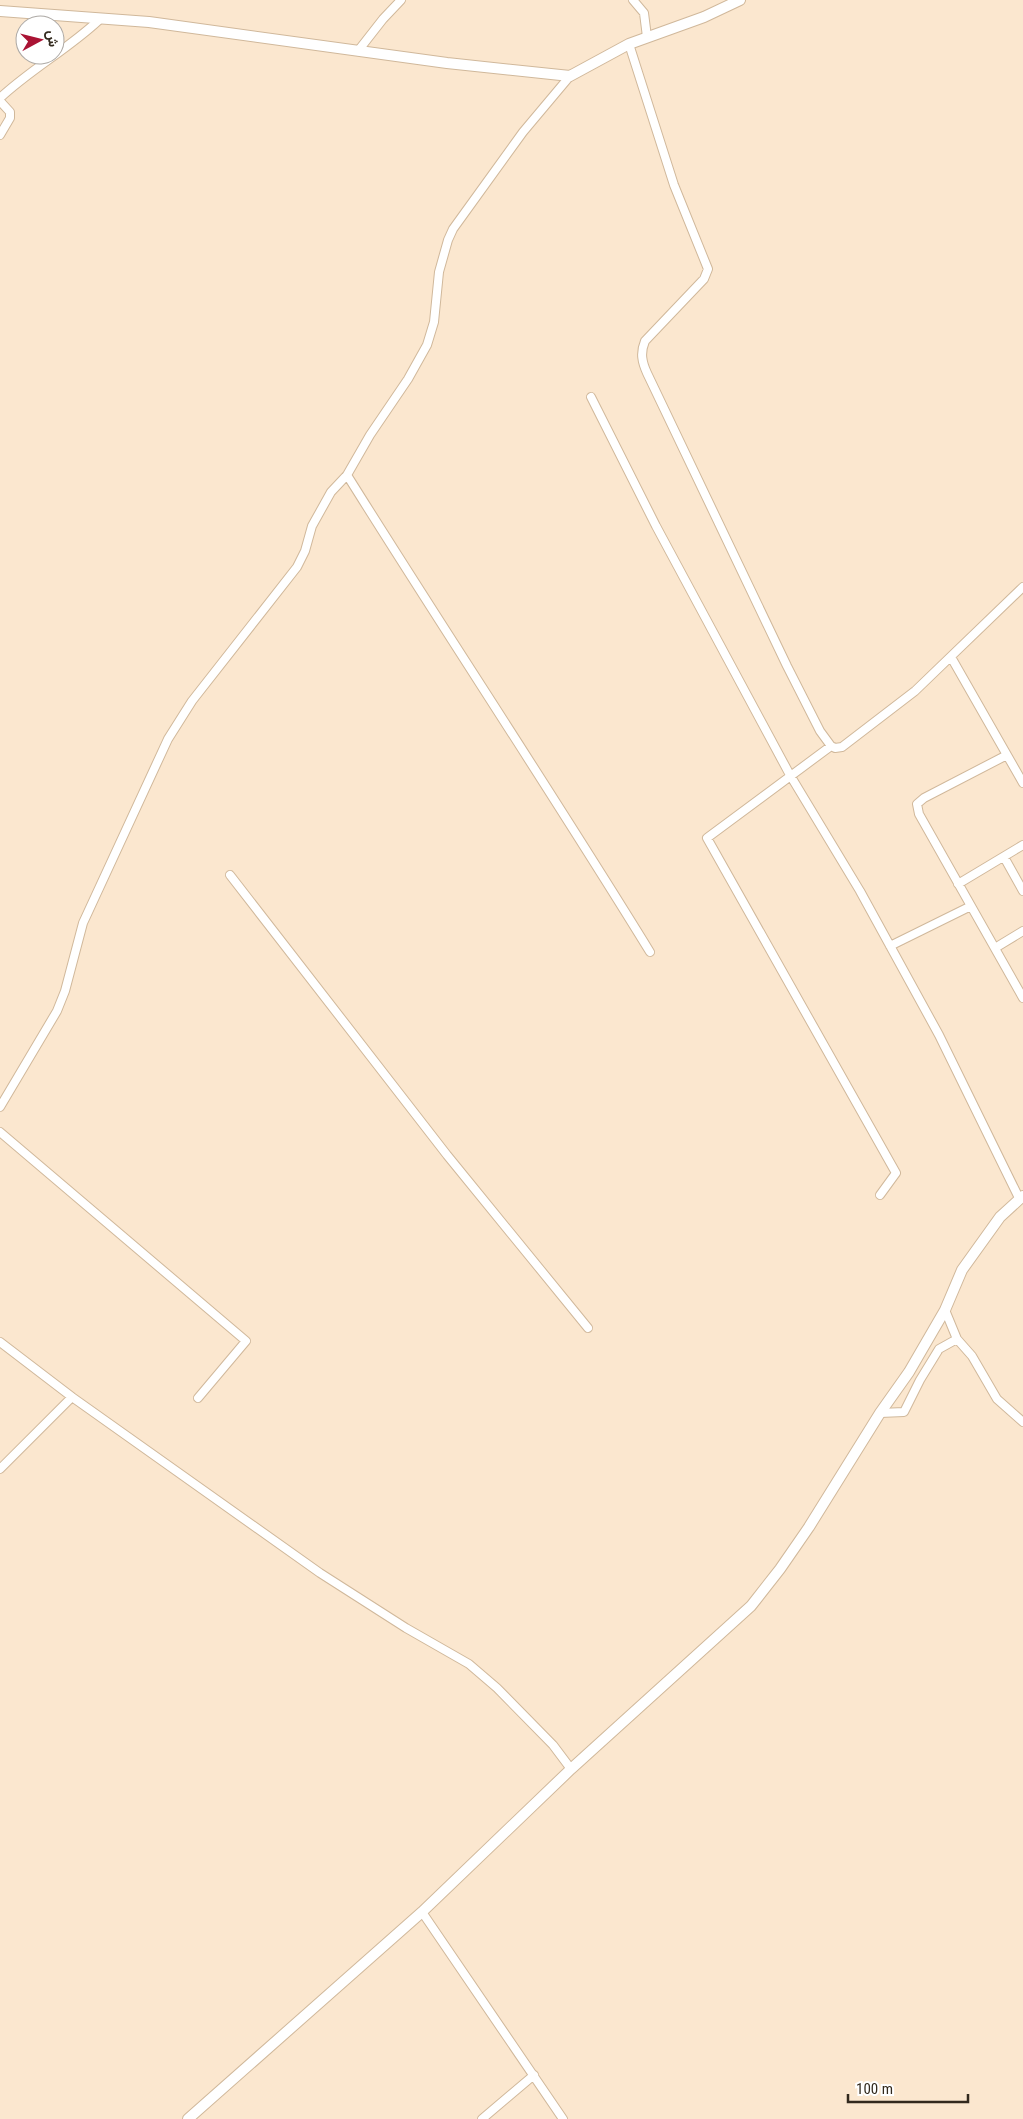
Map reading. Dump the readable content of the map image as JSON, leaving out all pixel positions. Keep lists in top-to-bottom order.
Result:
{
  "scale_bar": "100 m",
  "north": "right"
}
